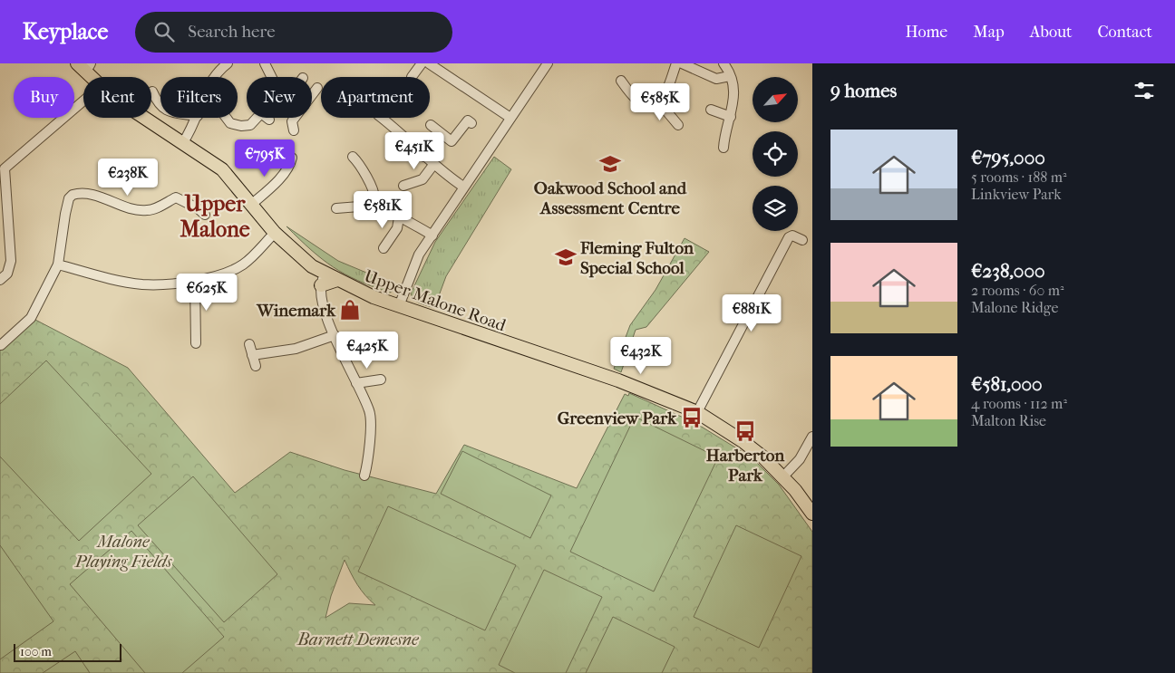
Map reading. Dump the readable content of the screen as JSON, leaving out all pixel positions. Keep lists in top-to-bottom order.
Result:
{
  "streets": {
    "main road": ["Upper Malone Road"]
  },
  "districts": ["Upper Malone"],
  "parks": ["Malone Playing Fields", "Barnett Demesne"],
  "places": {
    "school or university": ["Oakwood School and Assessment Centre", "Fleming Fulton Special School"],
    "shop": ["Winemark"],
    "bus stop": ["Greenview Park", "Harberton Park"]
  },
  "scale_bar": "100 m",
  "north": "top right",
  "page": {
    "header": "Keyplace",
    "search": "Search here",
    "nav": [
      "Home",
      "Map",
      "About",
      "Contact"
    ],
    "heading": "9 homes",
    "chip": [
      "Buy",
      "Rent",
      "Filters",
      "New",
      "Apartment"
    ],
    "price": [
      "€585K",
      "€451K",
      "€795K",
      "€238K",
      "€581K",
      "€625K",
      "€881K",
      "€425K",
      "€432K"
    ],
    "list": [
      {
        "name": "€795,000",
        "note": "5 rooms · 188 m² · Linkview Park"
      },
      {
        "name": "€238,000",
        "note": "2 rooms · 60 m² · Malone Ridge"
      },
      {
        "name": "€581,000",
        "note": "4 rooms · 112 m² · Malton Rise"
      }
    ],
    "scale": "100 m"
  }
}
